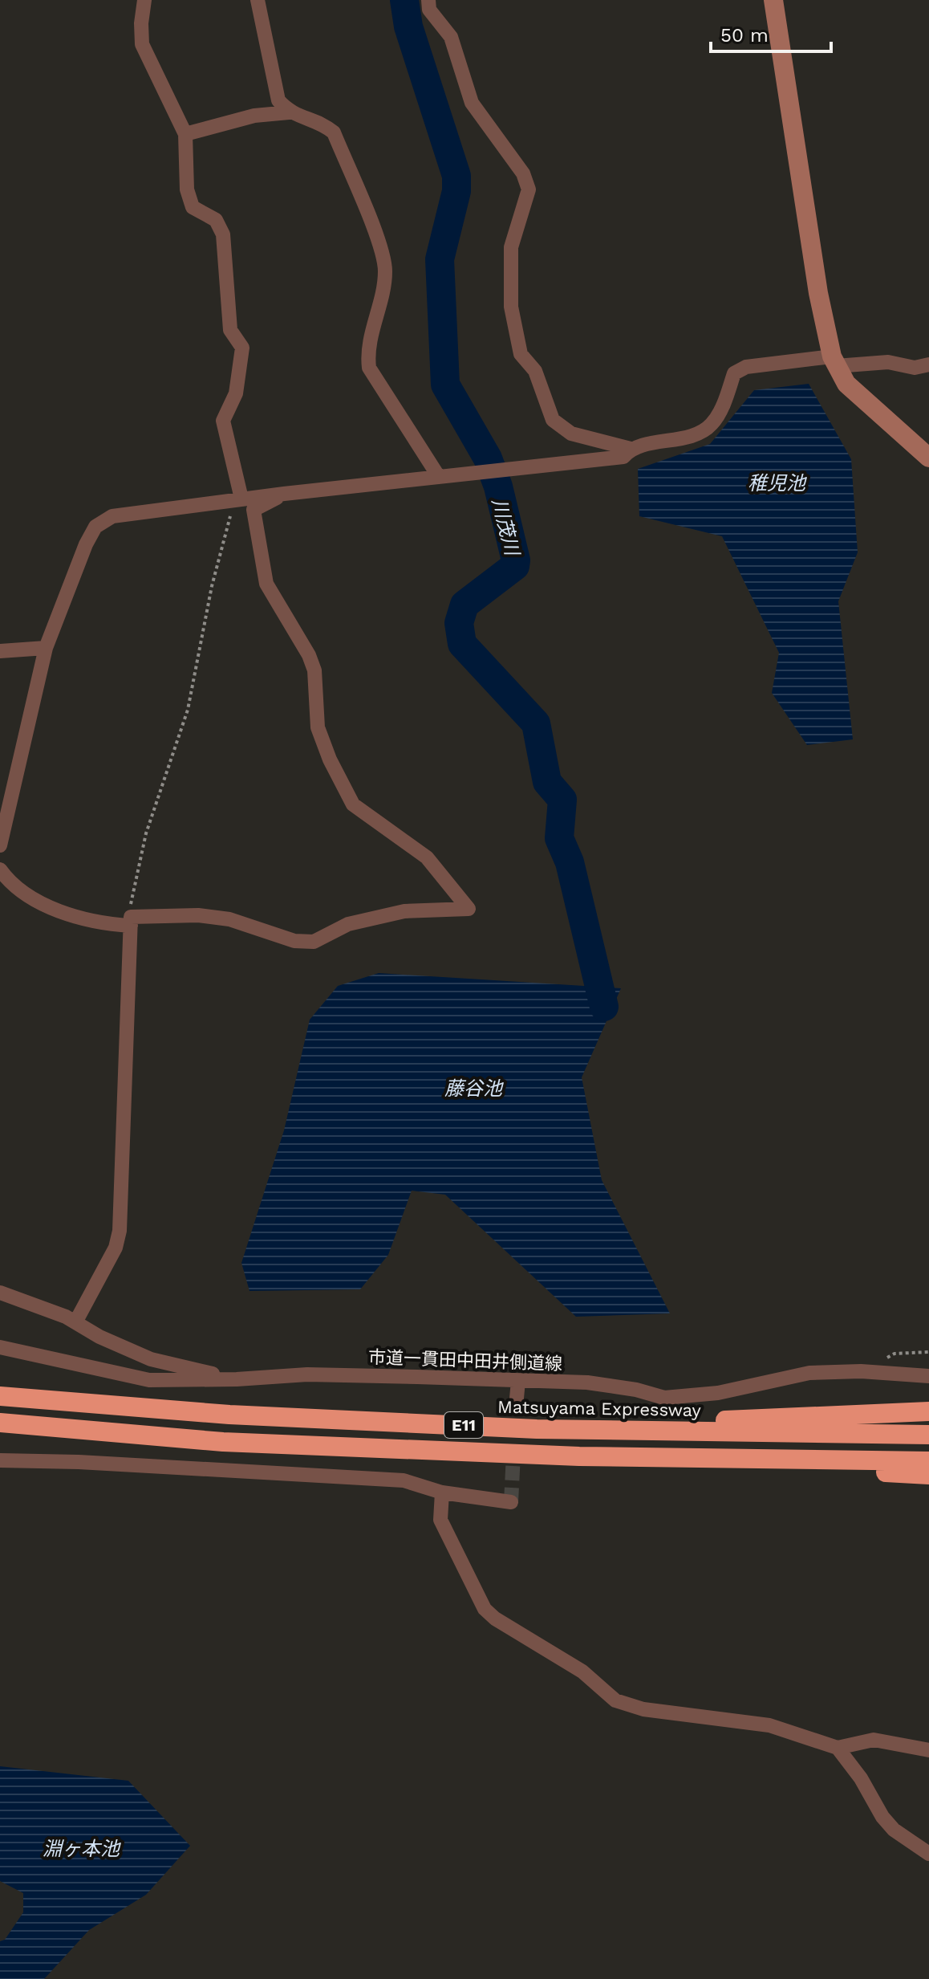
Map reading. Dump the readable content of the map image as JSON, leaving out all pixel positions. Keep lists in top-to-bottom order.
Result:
{
  "streets": {
    "highway": ["Matsuyama Expressway", "E11"],
    "street": ["市道一貫田中田井側道線"]
  },
  "water": [
    "稚児池",
    "川茂川",
    "藤谷池",
    "淵ヶ本池"
  ],
  "scale_bar": "50 m"
}
